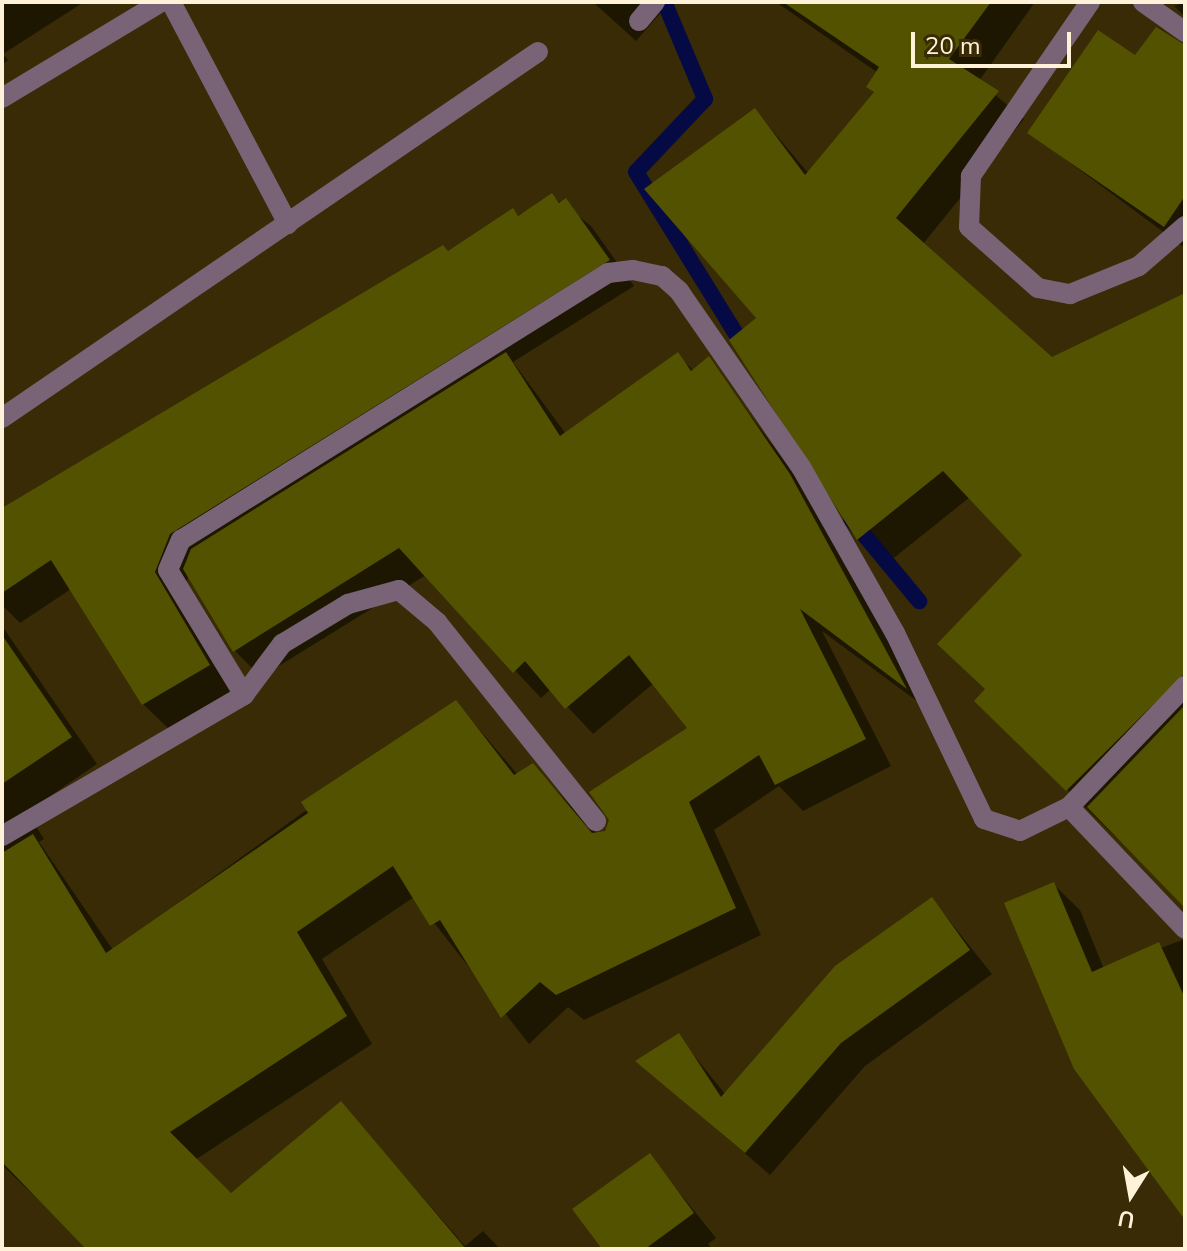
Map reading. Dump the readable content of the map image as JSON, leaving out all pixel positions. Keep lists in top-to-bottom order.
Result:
{
  "scale_bar": "20 m",
  "north": "bottom"
}
